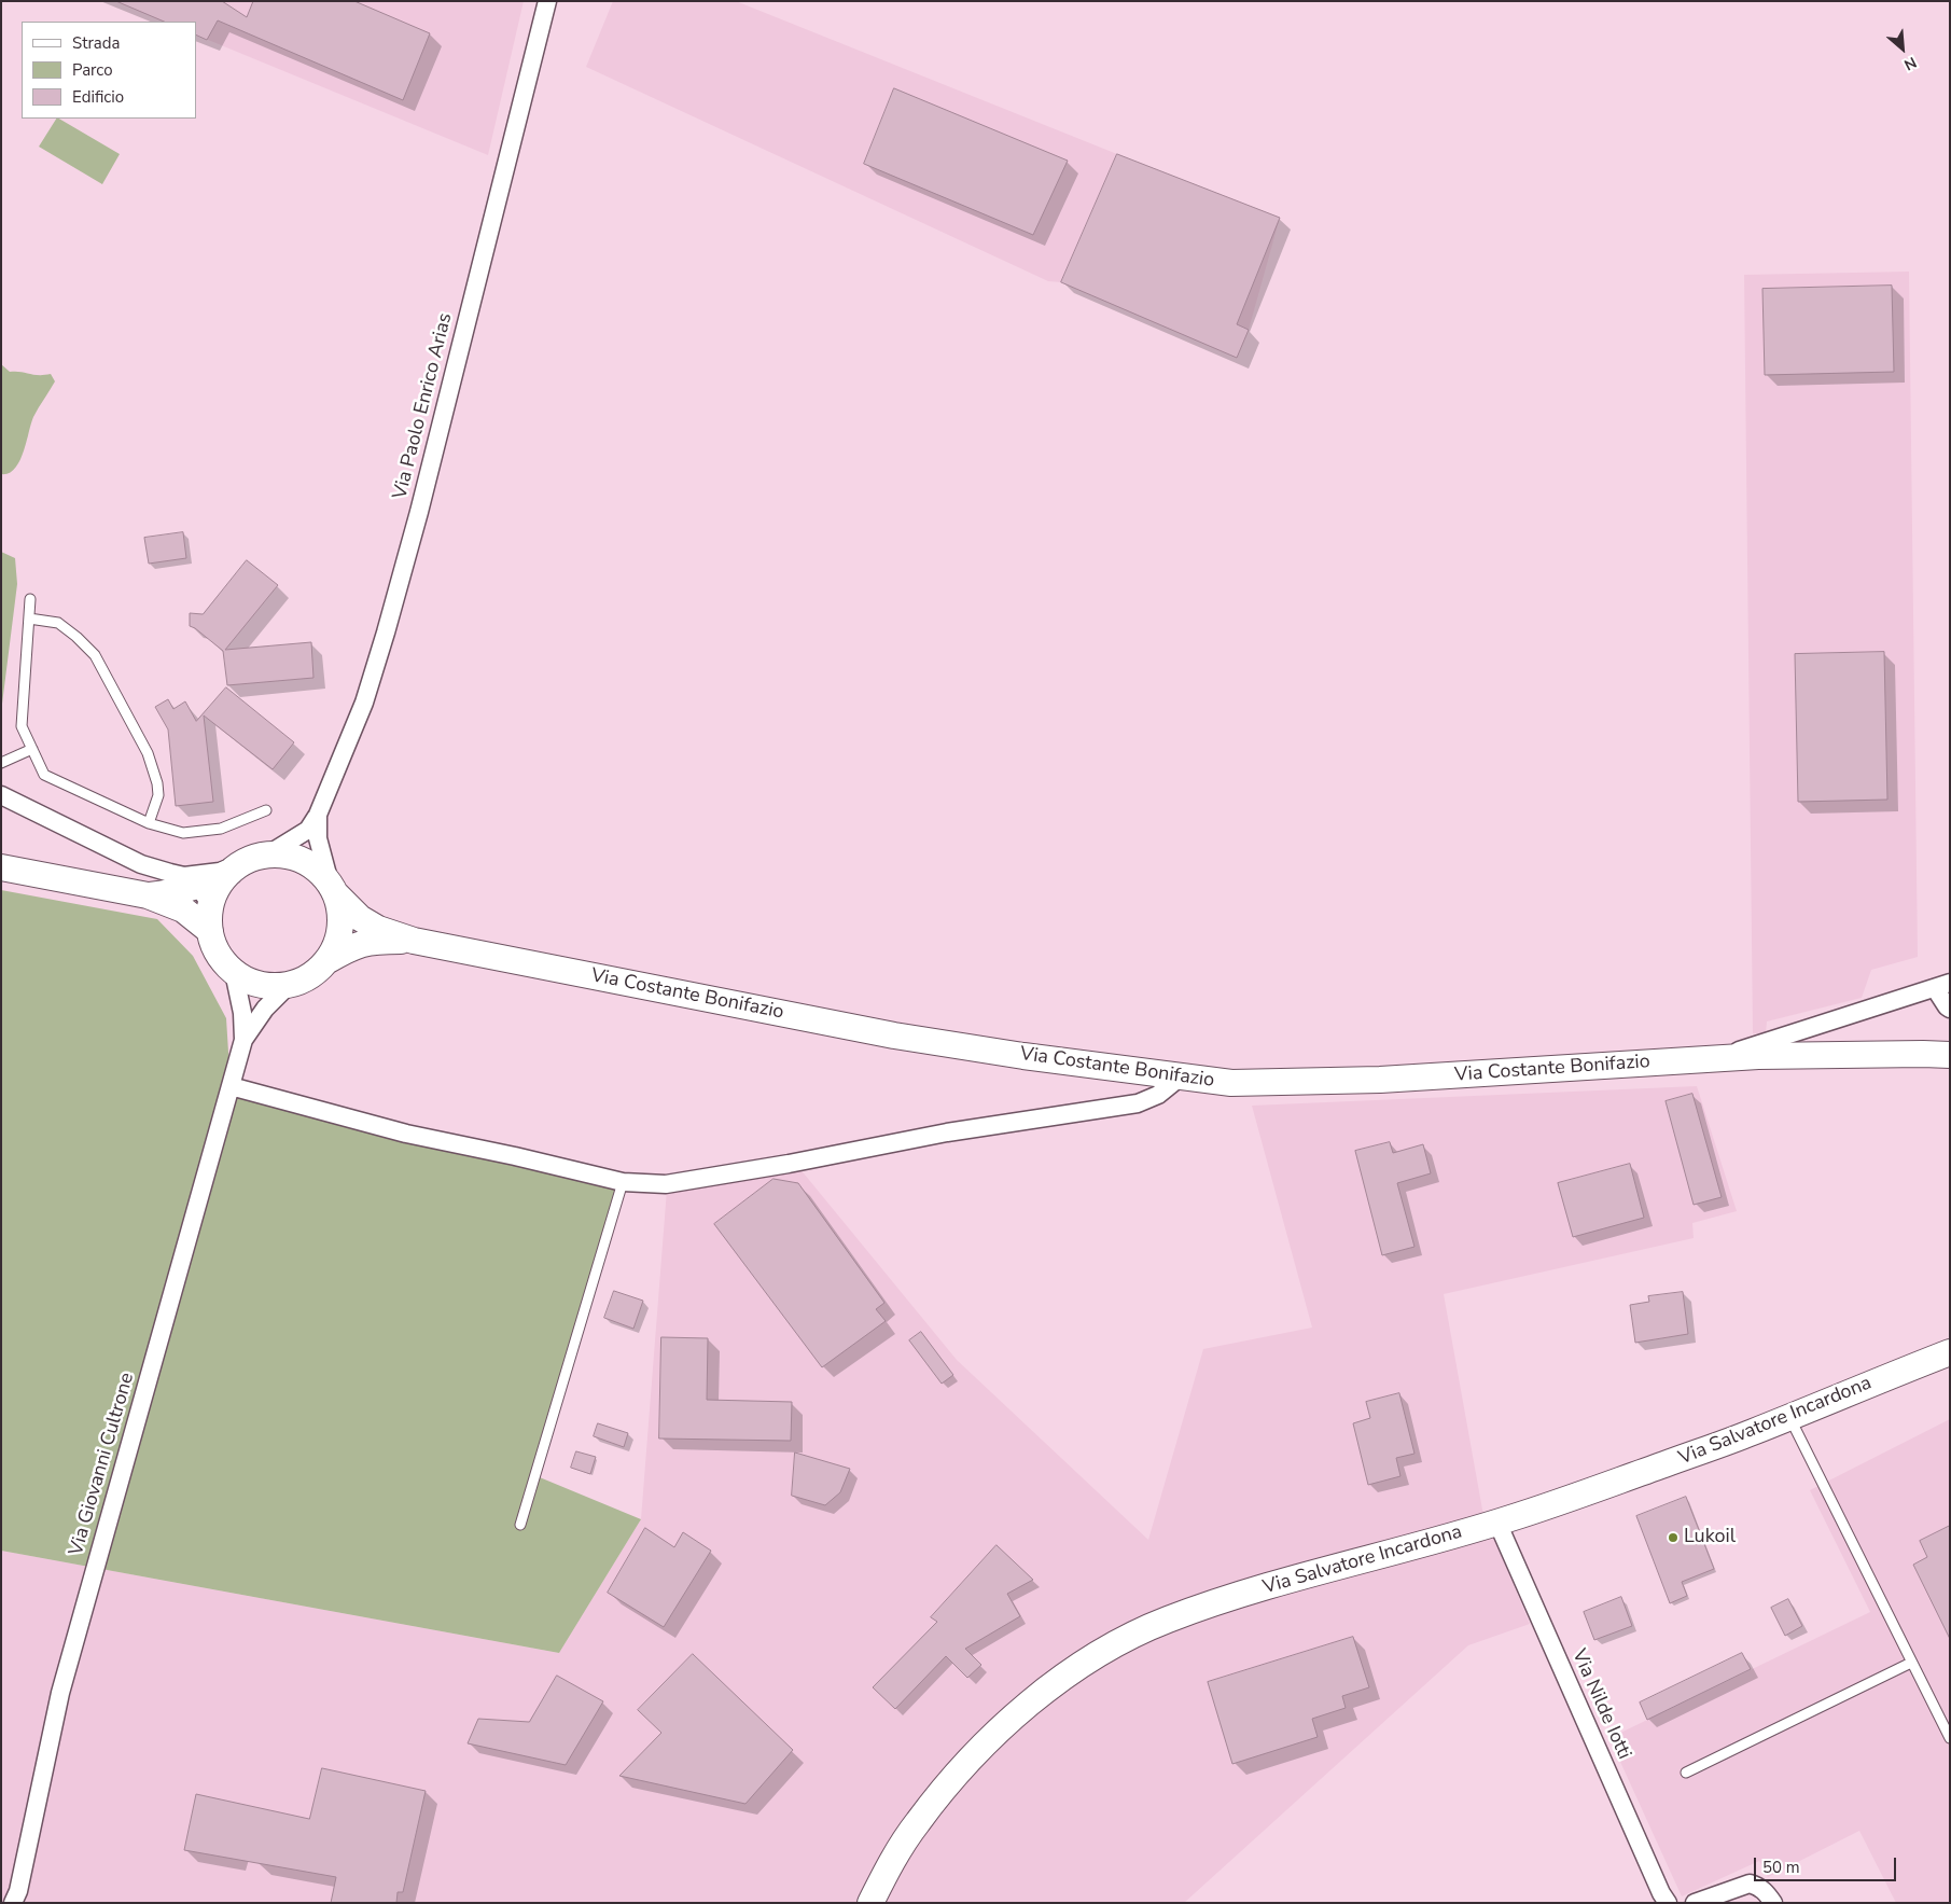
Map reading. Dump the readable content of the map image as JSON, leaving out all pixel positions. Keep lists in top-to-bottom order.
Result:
{
  "streets": {
    "main road": ["Via Costante Bonifazio", "Via Salvatore Incardona"],
    "street": ["Via Paolo Enrico Arias", "Via Giovanni Cultrone", "Via Nilde Iotti"]
  },
  "crossings": [
    ["Via Salvatore Incardona", "Via Nilde Iotti"]
  ],
  "places": ["Lukoil"],
  "legend": ["Strada", "Parco", "Edificio"],
  "scale_bar": "50 m",
  "north": "bottom right"
}
